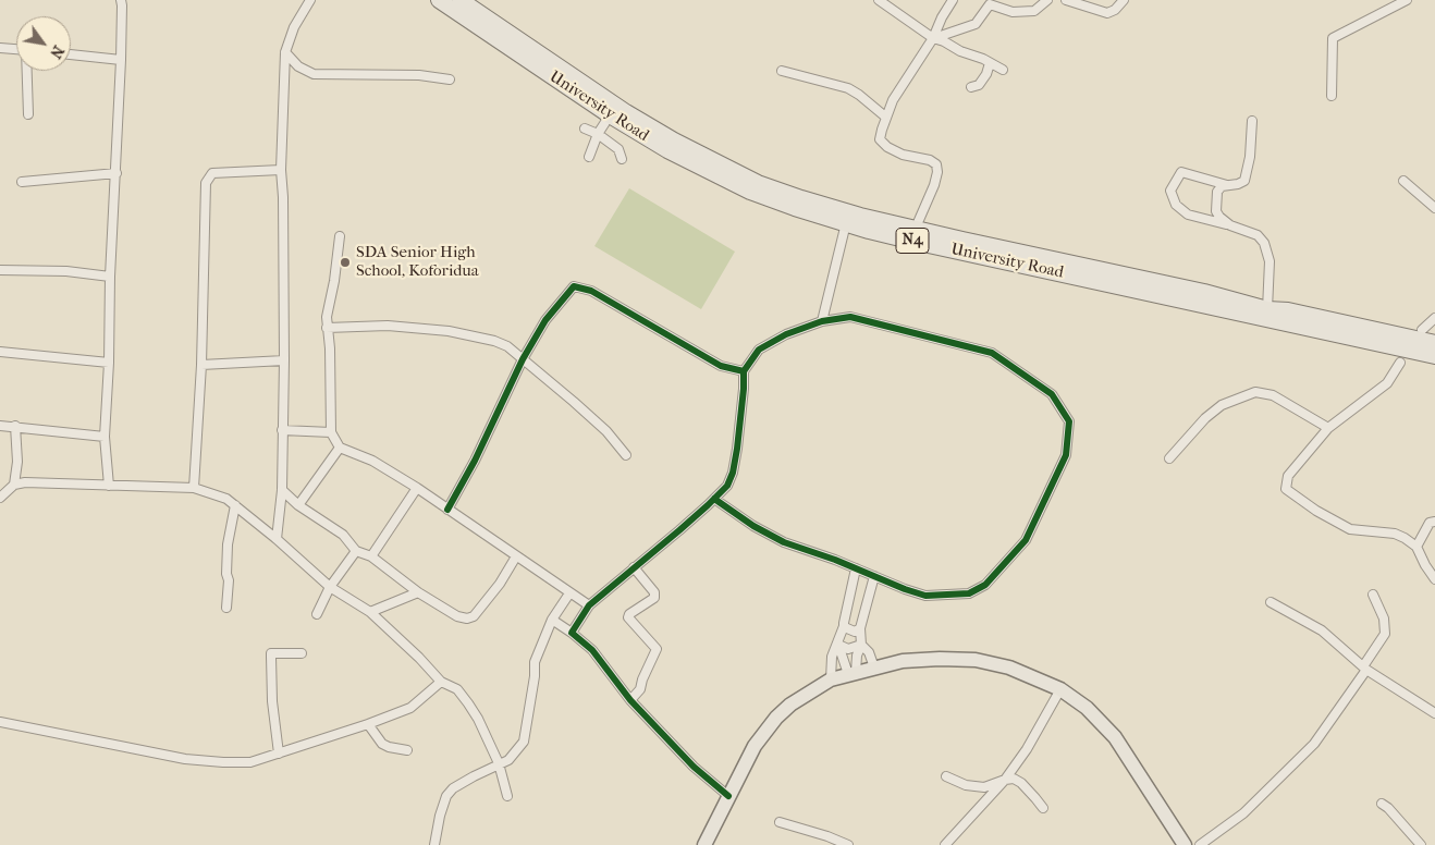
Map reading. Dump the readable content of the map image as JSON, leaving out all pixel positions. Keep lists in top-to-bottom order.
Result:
{
  "streets": {
    "highway": ["University Road", "N4"]
  },
  "places": ["SDA Senior High School, Koforidua"],
  "north": "bottom right"
}
